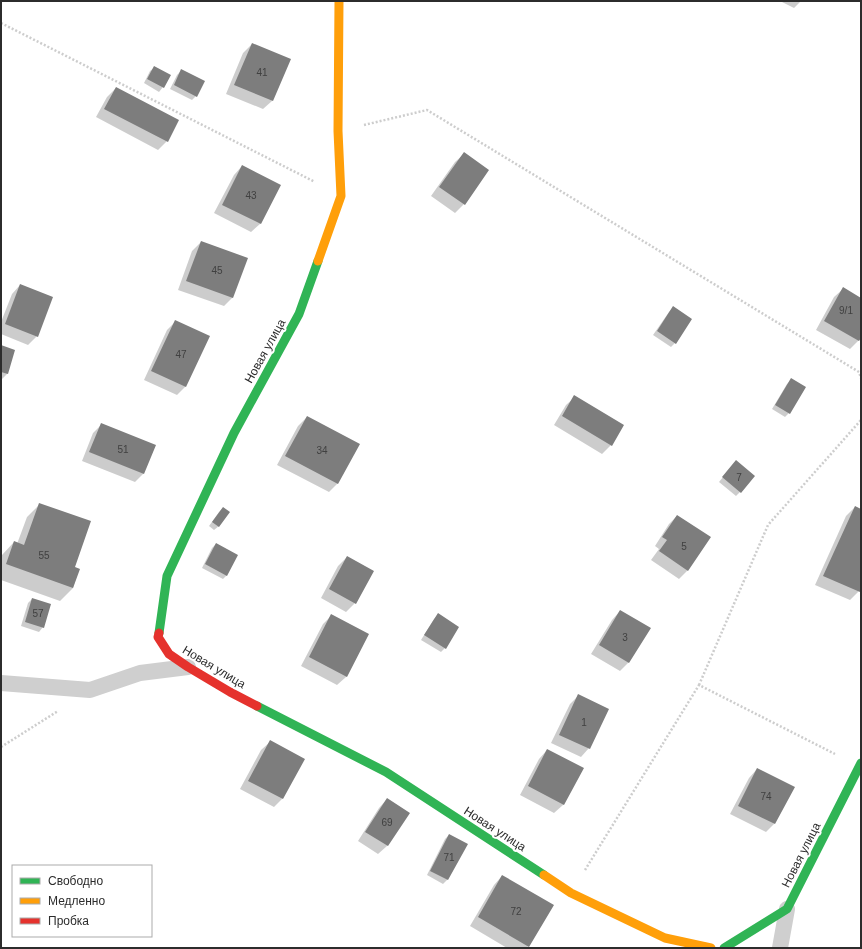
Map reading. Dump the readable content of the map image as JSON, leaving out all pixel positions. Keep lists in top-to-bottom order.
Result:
{
  "streets": {
    "street": ["Новая улица"]
  },
  "house_numbers": [
    "41",
    "43",
    "45",
    "9/1",
    "47",
    "51",
    "34",
    "7",
    "5",
    "55",
    "57",
    "3",
    "1",
    "74",
    "69",
    "71",
    "72"
  ],
  "legend": ["Свободно", "Медленно", "Пробка"]
}
